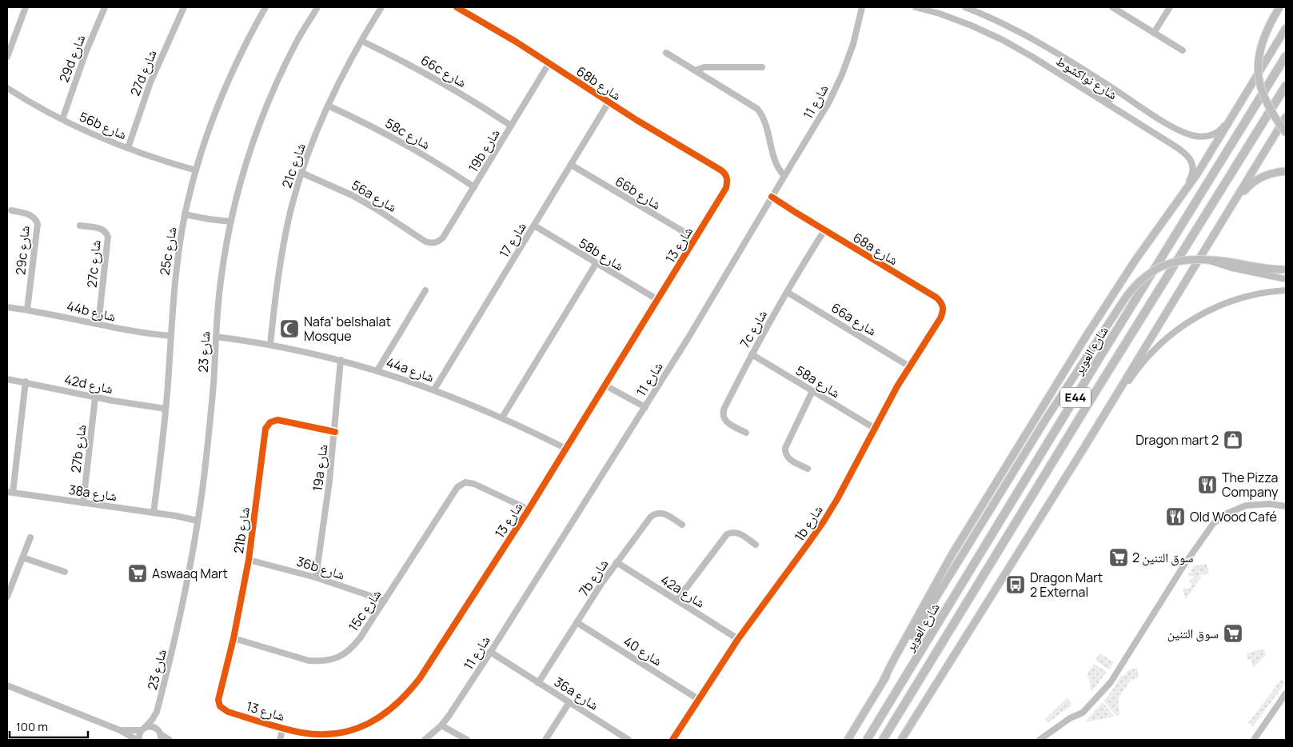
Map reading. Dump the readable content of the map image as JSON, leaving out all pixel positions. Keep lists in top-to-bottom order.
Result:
{
  "streets": {
    "highway": ["شارع العوير", "E44"],
    "street": [
      "29d شارع",
      "66c شارع",
      "27d شارع",
      "شارع نواكشوط",
      "68b شارع",
      "شارع 11",
      "56b شارع",
      "58c شارع",
      "19b شارع",
      "21c شارع",
      "66b شارع",
      "56a شارع",
      "شارع 17",
      "شارع 13",
      "68a شارع",
      "29c شارع",
      "25c شارع",
      "58b شارع",
      "27c شارع",
      "44b شارع",
      "66a شارع",
      "7c شارع",
      "شارع 23",
      "44a شارع",
      "58a شارع",
      "42d شارع",
      "27b شارع",
      "19a شارع",
      "38a شارع",
      "1b شارع",
      "21b شارع",
      "36b شارع",
      "7b شارع",
      "42a شارع",
      "15c شارع",
      "شارع 40",
      "36a شارع"
    ]
  },
  "crossings": [
    ["29d شارع", "56b شارع"],
    ["66c شارع", "19b شارع"],
    ["66c شارع", "21c شارع"],
    ["27d شارع", "56b شارع"],
    ["68b شارع", "19b شارع"],
    ["68b شارع", "شارع 17"],
    ["68b شارع", "شارع 13"],
    ["شارع 11", "68a شارع"],
    ["شارع 11", "36a شارع"],
    ["56b شارع", "25c شارع"],
    ["58c شارع", "19b شارع"],
    ["58c شارع", "21c شارع"],
    ["19b شارع", "56a شارع"],
    ["21c شارع", "56a شارع"],
    ["21c شارع", "44a شارع"],
    ["66b شارع", "شارع 17"],
    ["66b شارع", "شارع 13"],
    ["شارع 17", "58b شارع"],
    ["شارع 17", "44a شارع"],
    ["شارع 13", "58b شارع"],
    ["شارع 13", "44a شارع"],
    ["شارع 13", "21b شارع"],
    ["شارع 13", "15c شارع"],
    ["68a شارع", "7c شارع"],
    ["68a شارع", "1b شارع"],
    ["29c شارع", "44b شارع"],
    ["25c شارع", "44b شارع"],
    ["25c شارع", "42d شارع"],
    ["25c شارع", "38a شارع"],
    ["27c شارع", "44b شارع"],
    ["66a شارع", "7c شارع"],
    ["66a شارع", "1b شارع"],
    ["7c شارع", "58a شارع"],
    ["شارع 23", "44a شارع"],
    ["شارع 23", "38a شارع"],
    ["44a شارع", "19a شارع"],
    ["58a شارع", "1b شارع"],
    ["42d شارع", "27b شارع"],
    ["27b شارع", "38a شارع"],
    ["19a شارع", "21b شارع"],
    ["19a شارع", "36b شارع"],
    ["1b شارع", "42a شارع"],
    ["1b شارع", "شارع 40"],
    ["21b شارع", "36b شارع"],
    ["21b شارع", "15c شارع"],
    ["36b شارع", "15c شارع"],
    ["7b شارع", "42a شارع"],
    ["7b شارع", "شارع 40"],
    ["7b شارع", "36a شارع"]
  ],
  "places": {
    "mosque": ["Nafa' belshalat Mosque"],
    "shop": ["Dragon mart 2"],
    "restaurant": ["The Pizza Company", "Old Wood Café"],
    "supermarket": ["سوق التنين 2", "Aswaaq Mart", "سوق التنين"],
    "bus stop": ["Dragon Mart 2 External"]
  },
  "scale_bar": "100 m"
}
